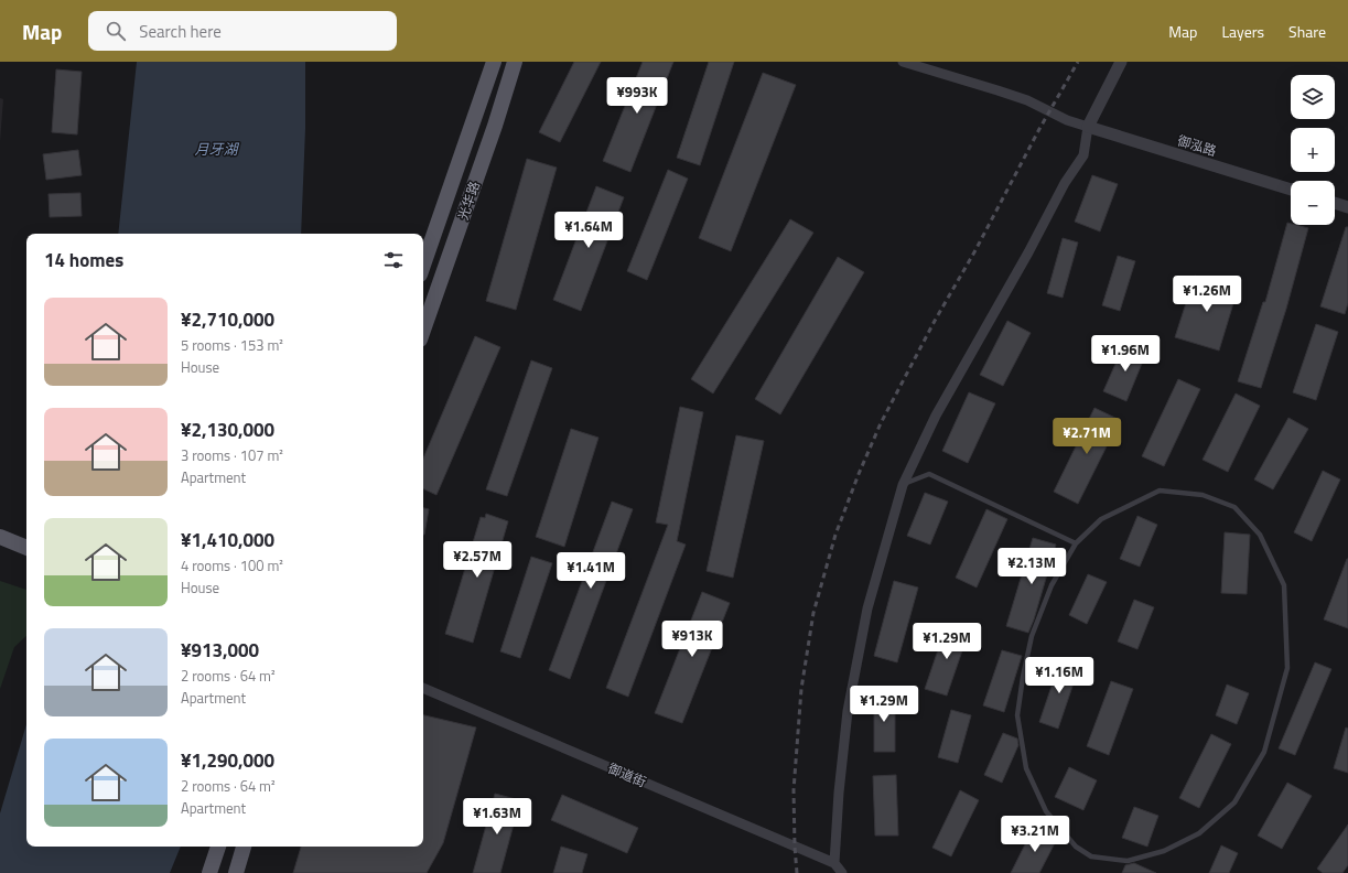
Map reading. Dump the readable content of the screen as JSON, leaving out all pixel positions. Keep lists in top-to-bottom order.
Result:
{
  "streets": {
    "main road": ["光华路"],
    "street": ["御泓路", "御道街"]
  },
  "water": ["月牙湖"],
  "page": {
    "header": "Map",
    "search": "Search here",
    "nav": ["Map", "Layers", "Share"],
    "map_buttons": ["+", "−"],
    "price": [
      "¥993K",
      "¥1.64M",
      "¥1.26M",
      "¥1.96M",
      "¥2.71M",
      "¥2.57M",
      "¥2.13M",
      "¥1.41M",
      "¥913K",
      "¥1.29M",
      "¥1.16M",
      "¥1.29M",
      "¥1.63M",
      "¥3.21M"
    ],
    "heading": "14 homes",
    "list": [
      {
        "name": "¥2,710,000",
        "note": "5 rooms · 153 m² · House"
      },
      {
        "name": "¥2,130,000",
        "note": "3 rooms · 107 m² · Apartment"
      },
      {
        "name": "¥1,410,000",
        "note": "4 rooms · 100 m² · House"
      },
      {
        "name": "¥913,000",
        "note": "2 rooms · 64 m² · Apartment"
      },
      {
        "name": "¥1,290,000",
        "note": "2 rooms · 64 m² · Apartment"
      }
    ]
  }
}
